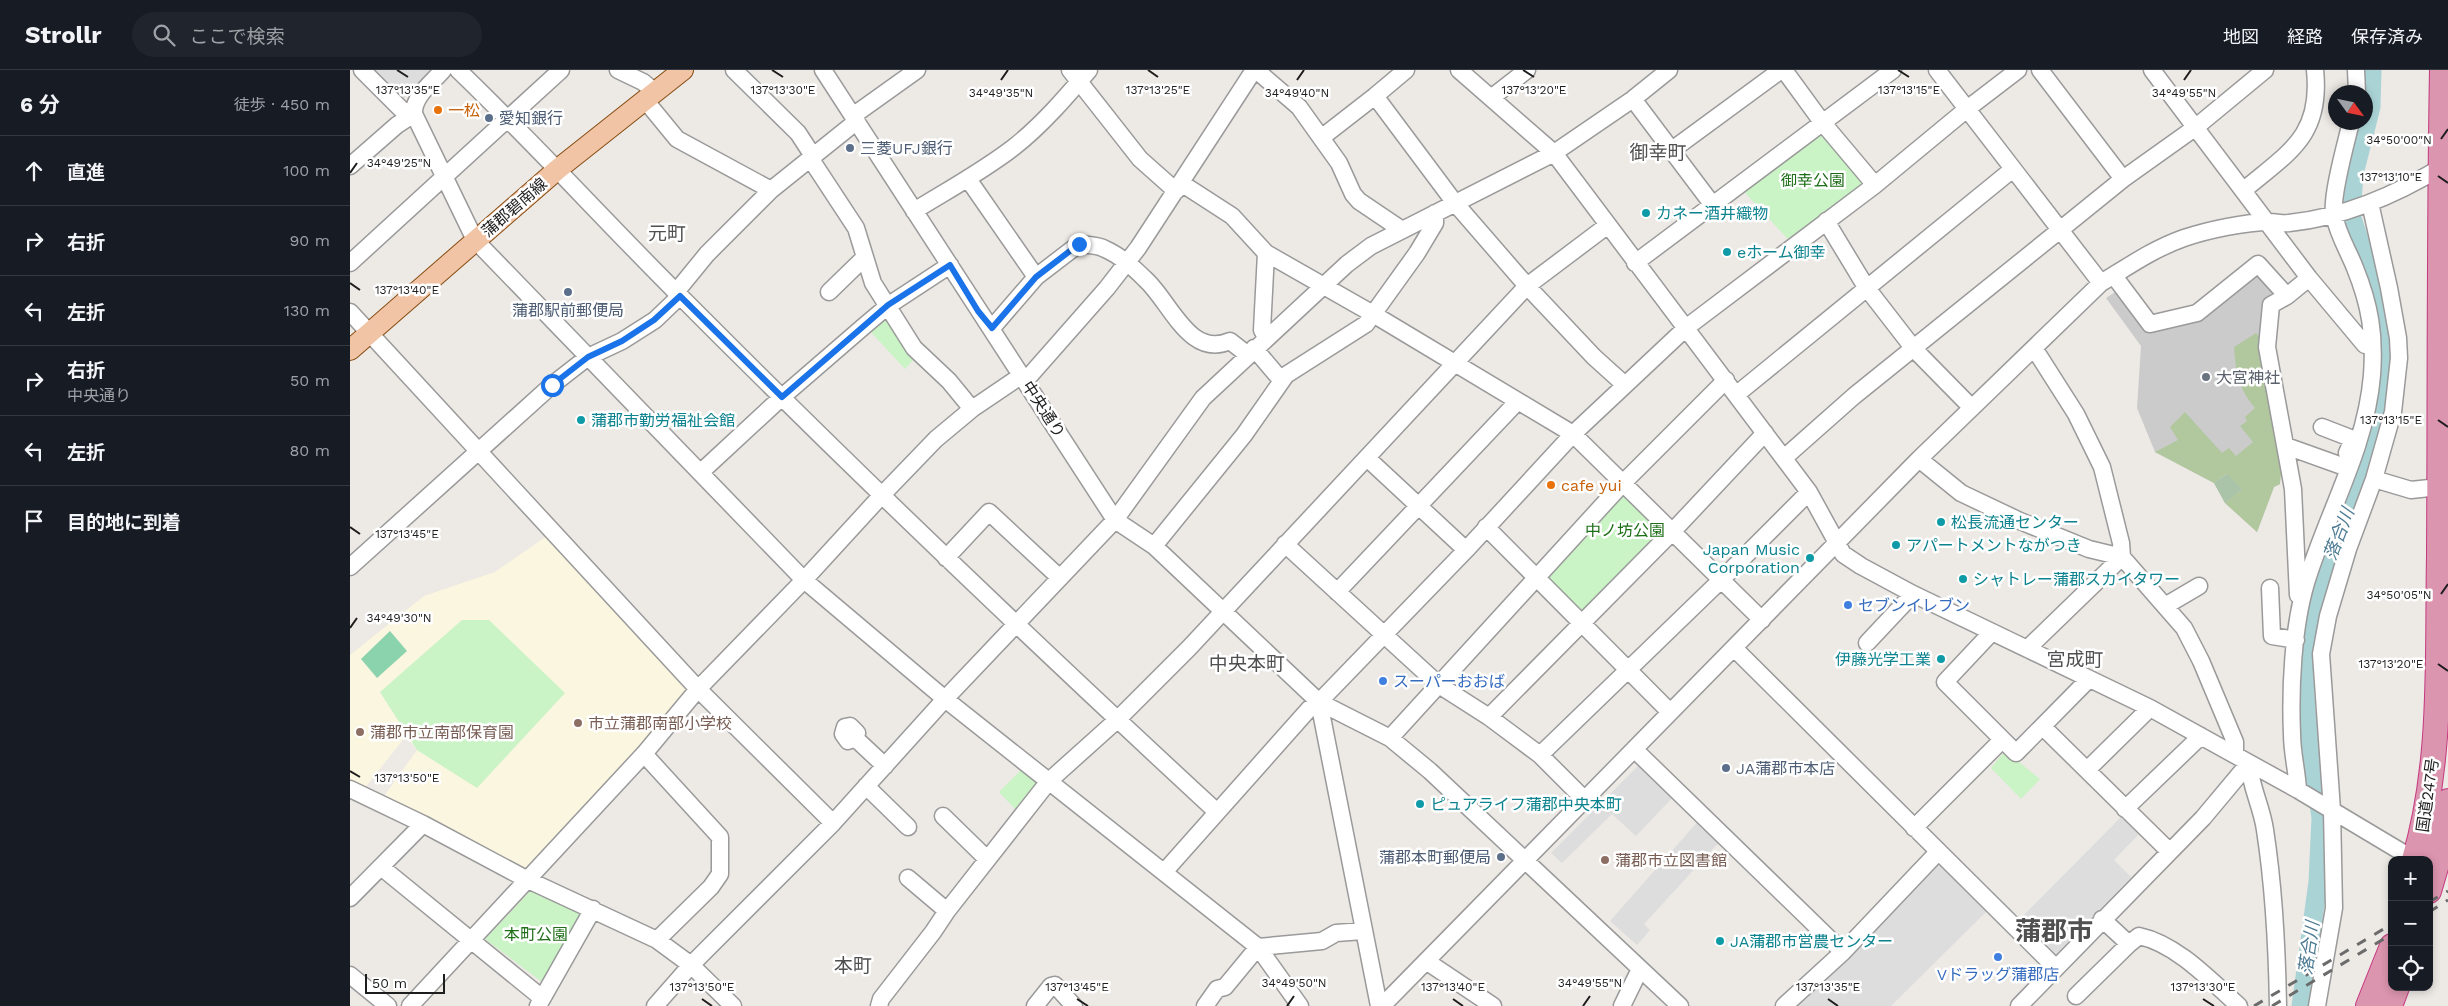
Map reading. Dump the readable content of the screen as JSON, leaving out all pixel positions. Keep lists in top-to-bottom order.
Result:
{
  "streets": {
    "highway": ["国道247号"],
    "main road": ["蒲郡碧南線"],
    "street": ["中央通り"]
  },
  "districts": [
    "御幸町",
    "元町",
    "宮成町",
    "中央本町",
    "蒲郡市",
    "本町"
  ],
  "water": ["落合川"],
  "parks": ["御幸公園", "中ノ坊公園", "本町公園"],
  "places": [
    "一松",
    "愛知銀行",
    "三菱UFJ銀行",
    "カネー酒井織物",
    "eホーム御幸",
    "蒲郡駅前郵便局",
    "大宮神社",
    "蒲郡市勤労福祉会館",
    "cafe yui",
    "松長流通センター",
    "アパートメントながつき",
    "Japan Music Corporation",
    "シャトレー蒲郡スカイタワー",
    "セブンイレブン",
    "伊藤光学工業",
    "スーパーおおば",
    "市立蒲郡南部小学校",
    "蒲郡市立南部保育園",
    "JA蒲郡市本店",
    "ピュアライフ蒲郡中央本町",
    "蒲郡本町郵便局",
    "蒲郡市立図書館",
    "JA蒲郡市営農センター",
    "Vドラッグ蒲郡店"
  ],
  "scale_bar": "50 m",
  "north": "bottom right",
  "page": {
    "header": "Strollr",
    "search": "ここで検索",
    "nav": ["地図", "経路", "保存済み"],
    "heading": ["6 分", "徒歩 · 450 m"],
    "list": [
      ["直進", "100 m"],
      ["右折", "90 m"],
      ["左折", "130 m"],
      ["右折", "中央通り", "50 m"],
      ["左折", "80 m"],
      "目的地に到着"
    ],
    "map_buttons": ["+", "−"],
    "scale": "50 m"
  },
  "coordinates": [
    "137°13'35\"E",
    "137°13'30\"E",
    "137°13'25\"E",
    "137°13'15\"E",
    "137°13'20\"E",
    "34°49'35\"N",
    "34°49'40\"N",
    "34°49'55\"N",
    "34°50'00\"N",
    "34°49'25\"N",
    "137°13'10\"E",
    "137°13'40\"E",
    "137°13'45\"E",
    "34°50'05\"N",
    "34°49'30\"N",
    "137°13'50\"E",
    "34°49'50\"N"
  ]
}
